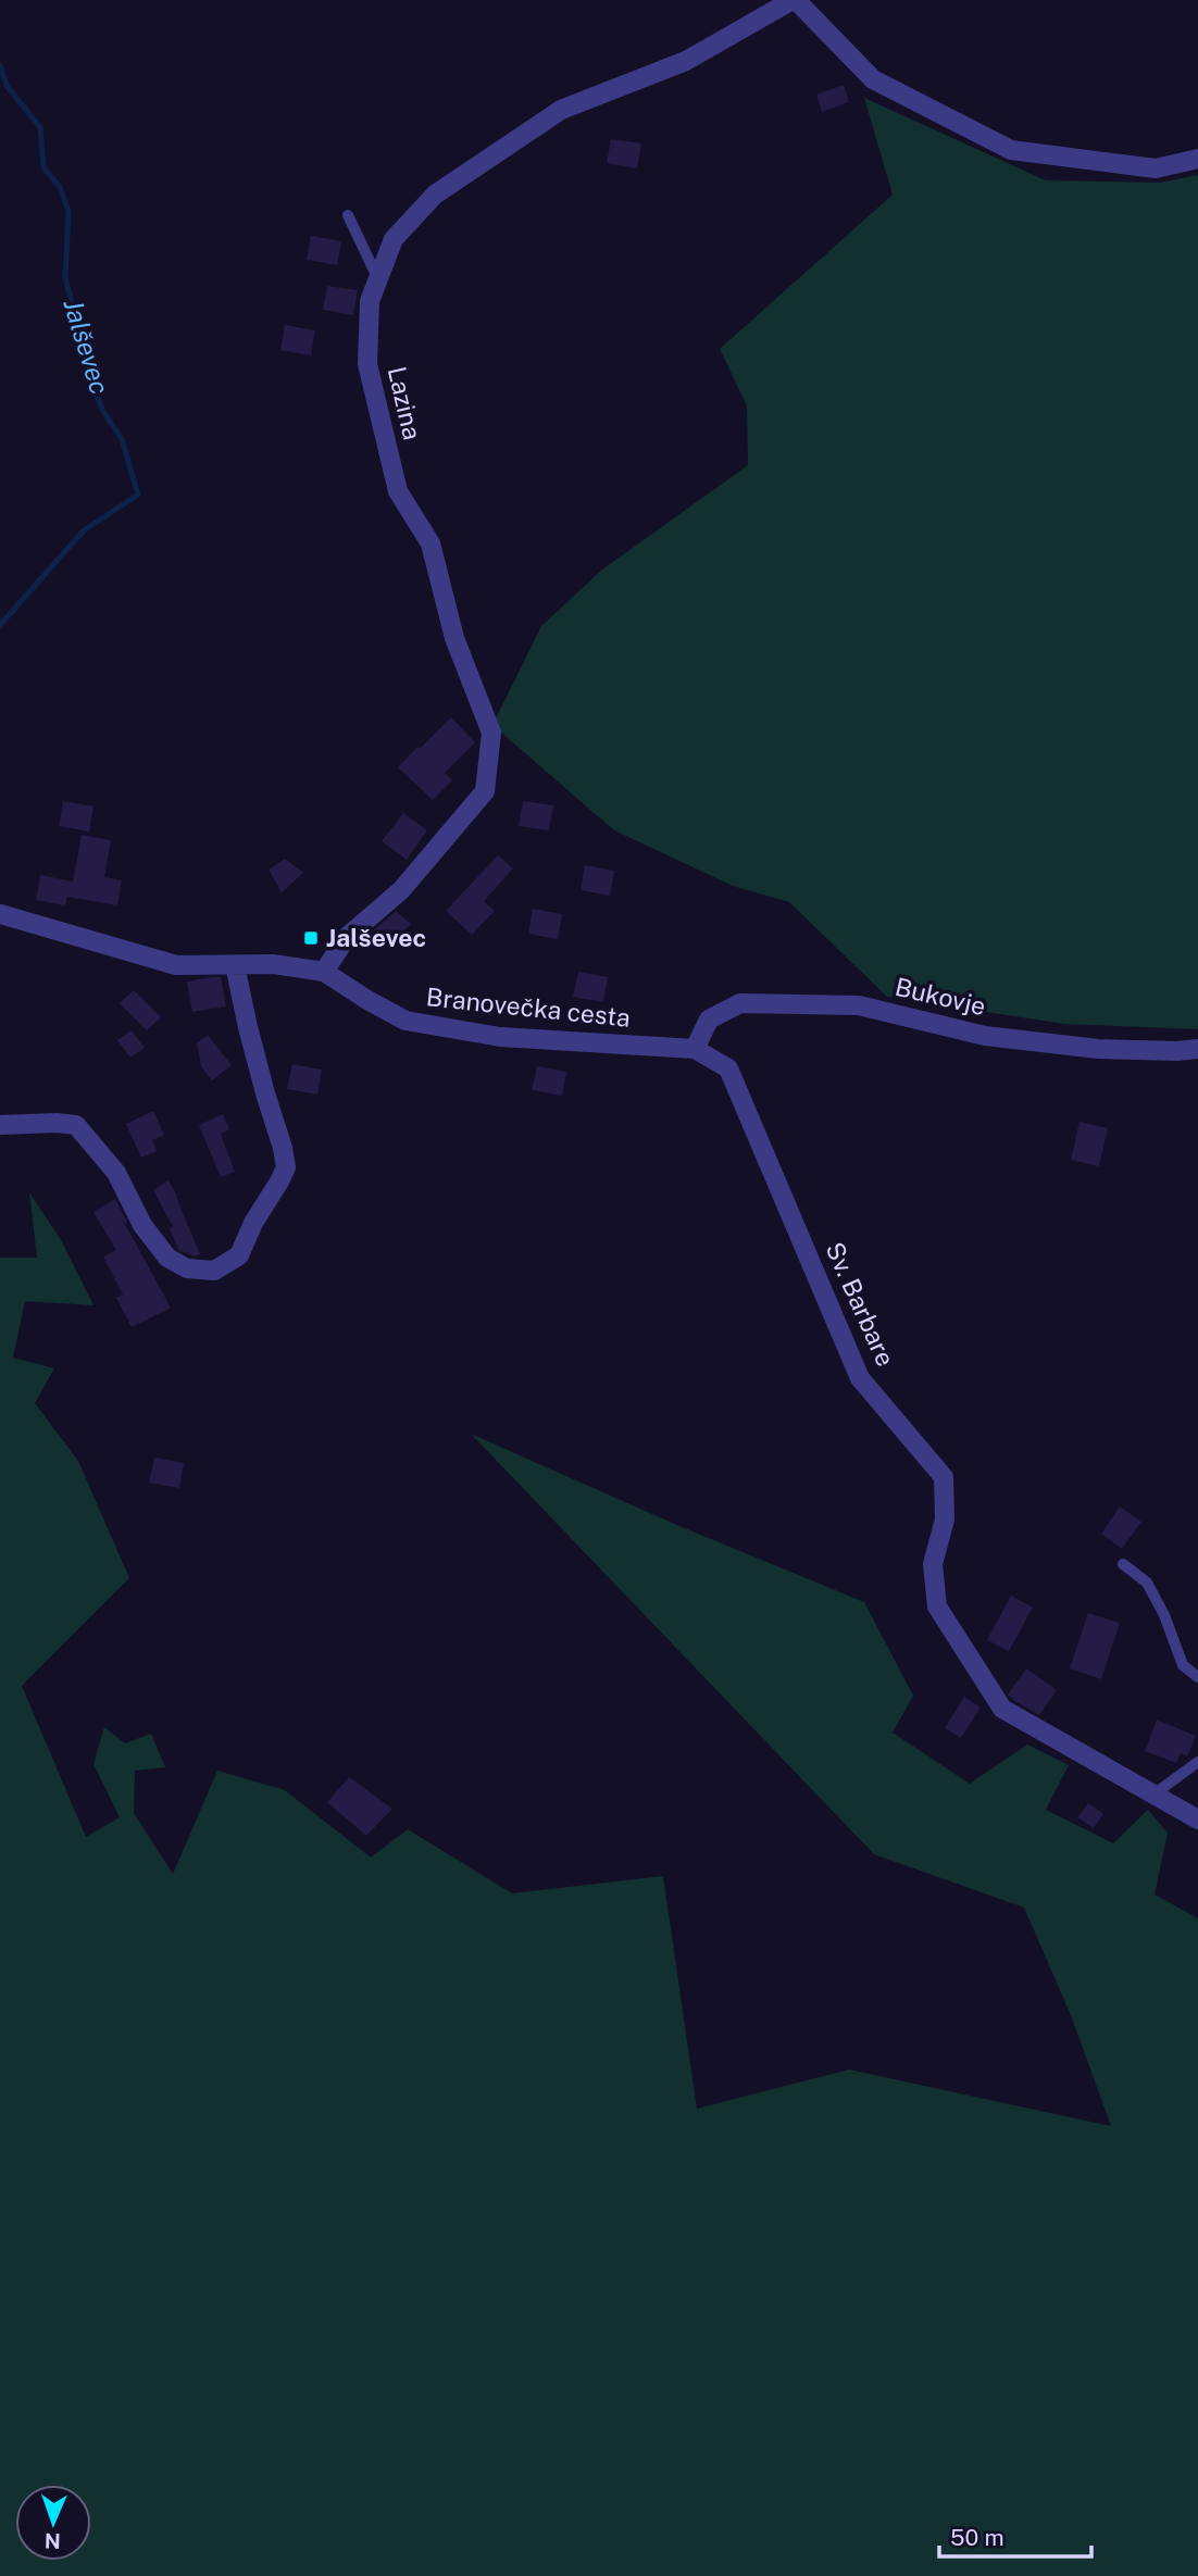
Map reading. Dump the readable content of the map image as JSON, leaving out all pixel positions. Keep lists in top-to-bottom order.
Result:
{
  "streets": {
    "street": [
      "Lazina",
      "Bukovje",
      "Branovečka cesta",
      "Sv. Barbare"
    ]
  },
  "crossings": [
    ["Lazina", "Branovečka cesta"],
    ["Bukovje", "Branovečka cesta"],
    ["Bukovje", "Sv. Barbare"],
    ["Branovečka cesta", "Sv. Barbare"]
  ],
  "water": ["Jalševec"],
  "places": {
    "transit": ["Jalševec"]
  },
  "scale_bar": "50 m",
  "north": "bottom"
}
